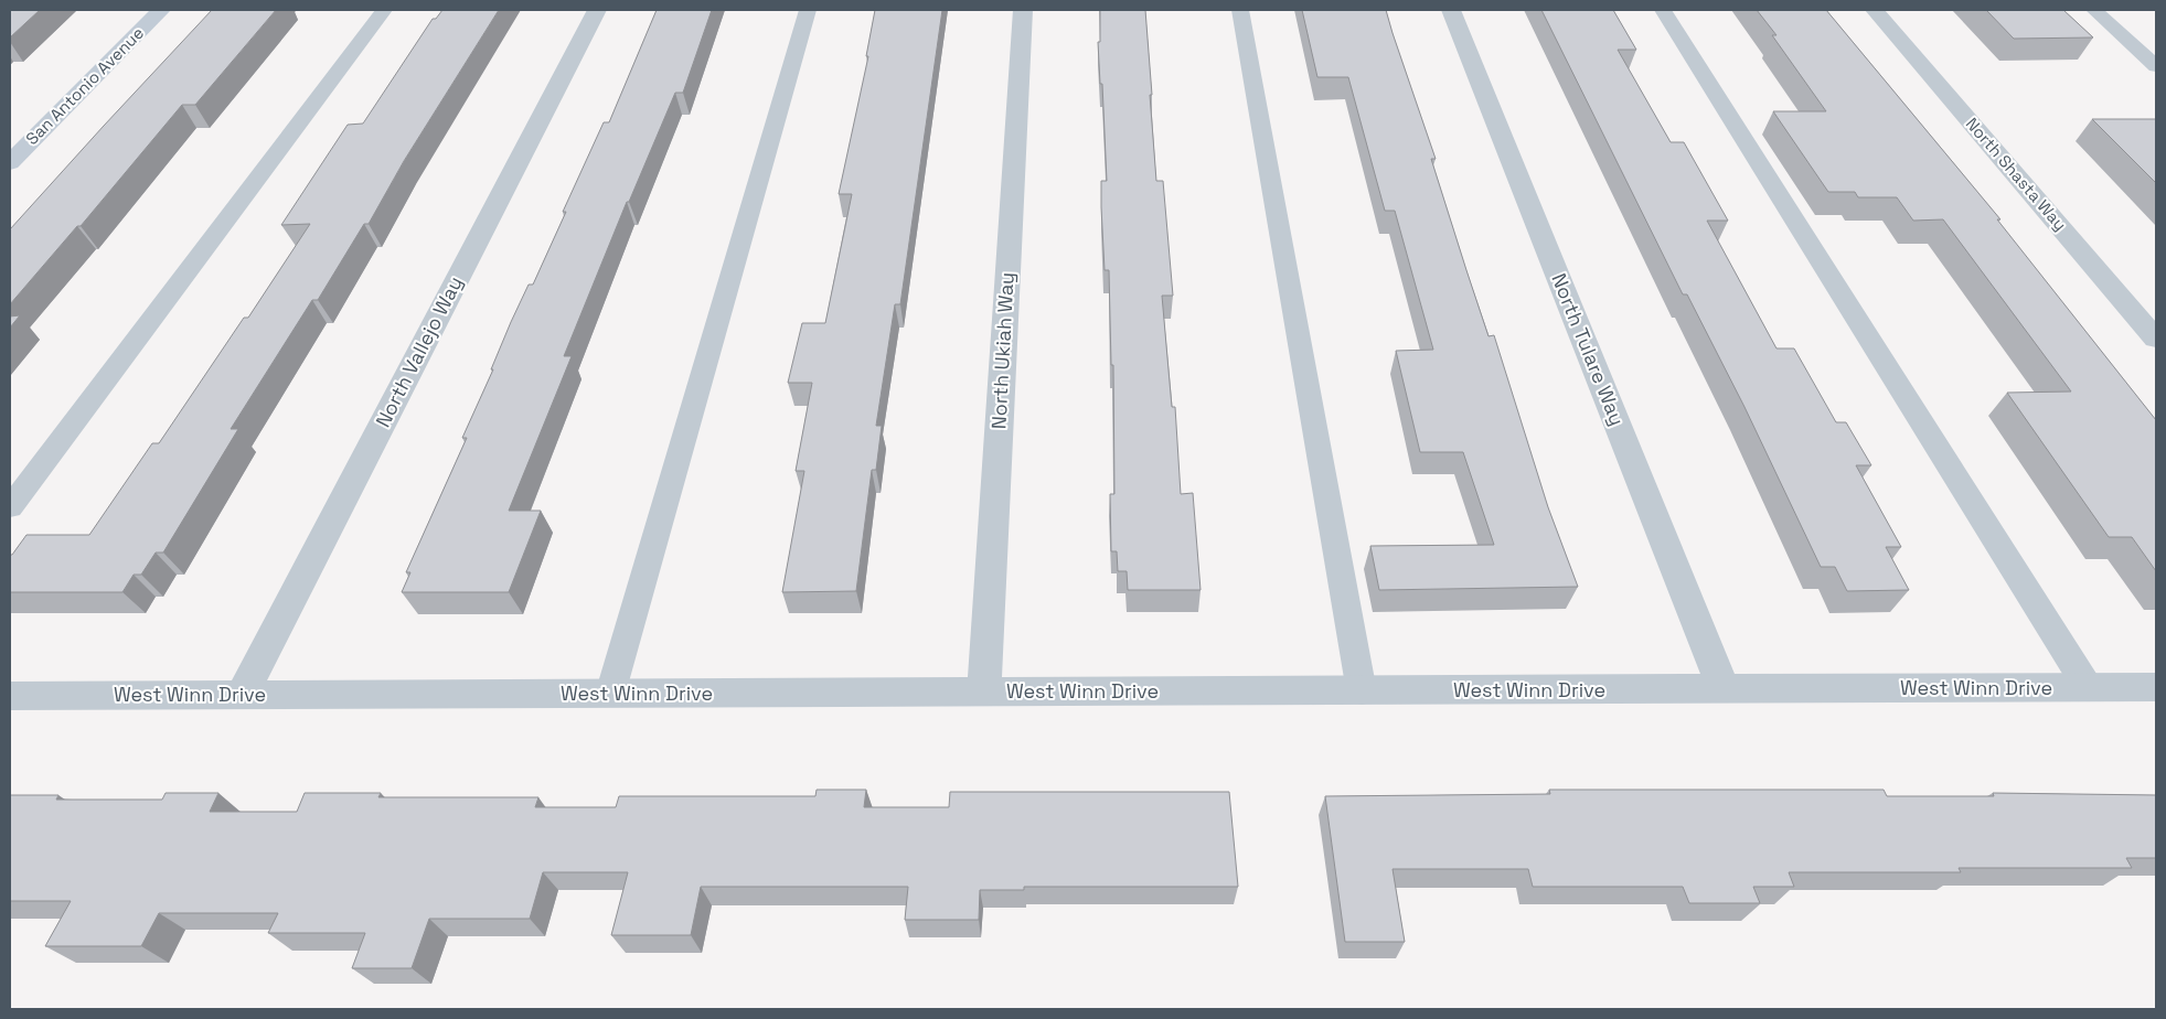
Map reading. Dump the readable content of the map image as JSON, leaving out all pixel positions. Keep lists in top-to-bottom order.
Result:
{
  "streets": {
    "main road": ["San Antonio Avenue"],
    "street": [
      "North Shasta Way",
      "North Tulare Way",
      "North Ukiah Way",
      "North Vallejo Way",
      "West Winn Drive"
    ]
  },
  "crossings": [
    ["North Tulare Way", "West Winn Drive"],
    ["North Ukiah Way", "West Winn Drive"],
    ["North Vallejo Way", "West Winn Drive"]
  ]
}
